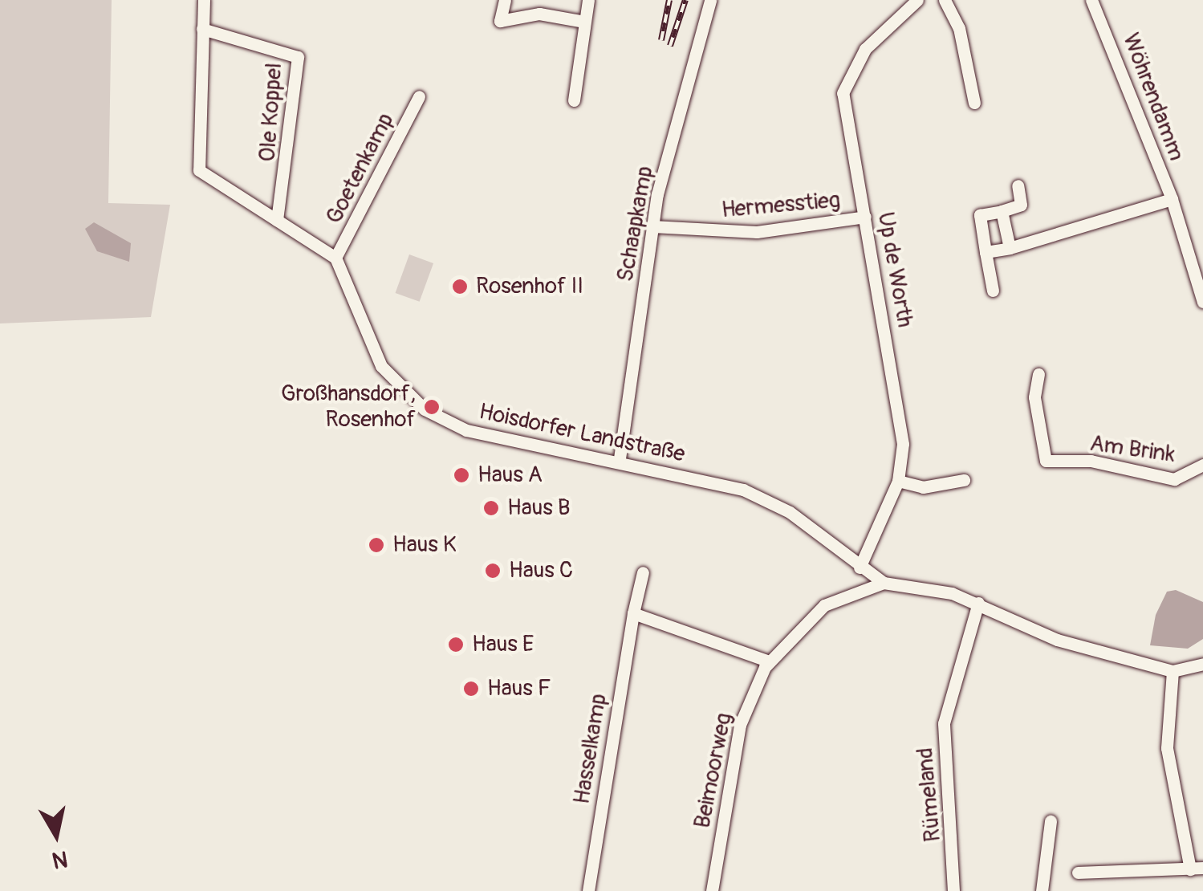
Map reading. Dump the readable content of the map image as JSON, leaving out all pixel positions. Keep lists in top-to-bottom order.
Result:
{
  "streets": {
    "street": [
      "Wöhrendamm",
      "Ole Koppel",
      "Goetenkamp",
      "Hermesstieg",
      "Schaapkamp",
      "Up de Worth",
      "Hoisdorfer Landstraße",
      "Am Brink",
      "Hasselkamp",
      "Beimoorweg",
      "Rümeland"
    ]
  },
  "crossings": [
    ["Goetenkamp", "Hoisdorfer Landstraße"],
    ["Hermesstieg", "Schaapkamp"],
    ["Hermesstieg", "Up de Worth"],
    ["Schaapkamp", "Hoisdorfer Landstraße"],
    ["Up de Worth", "Hoisdorfer Landstraße"],
    ["Up de Worth", "Beimoorweg"],
    ["Hoisdorfer Landstraße", "Beimoorweg"],
    ["Hoisdorfer Landstraße", "Rümeland"]
  ],
  "places": [
    "Rosenhof II",
    "Großhansdorf, Rosenhof",
    "Haus A",
    "Haus B",
    "Haus K",
    "Haus C",
    "Haus E",
    "Haus F"
  ],
  "north": "bottom"
}
